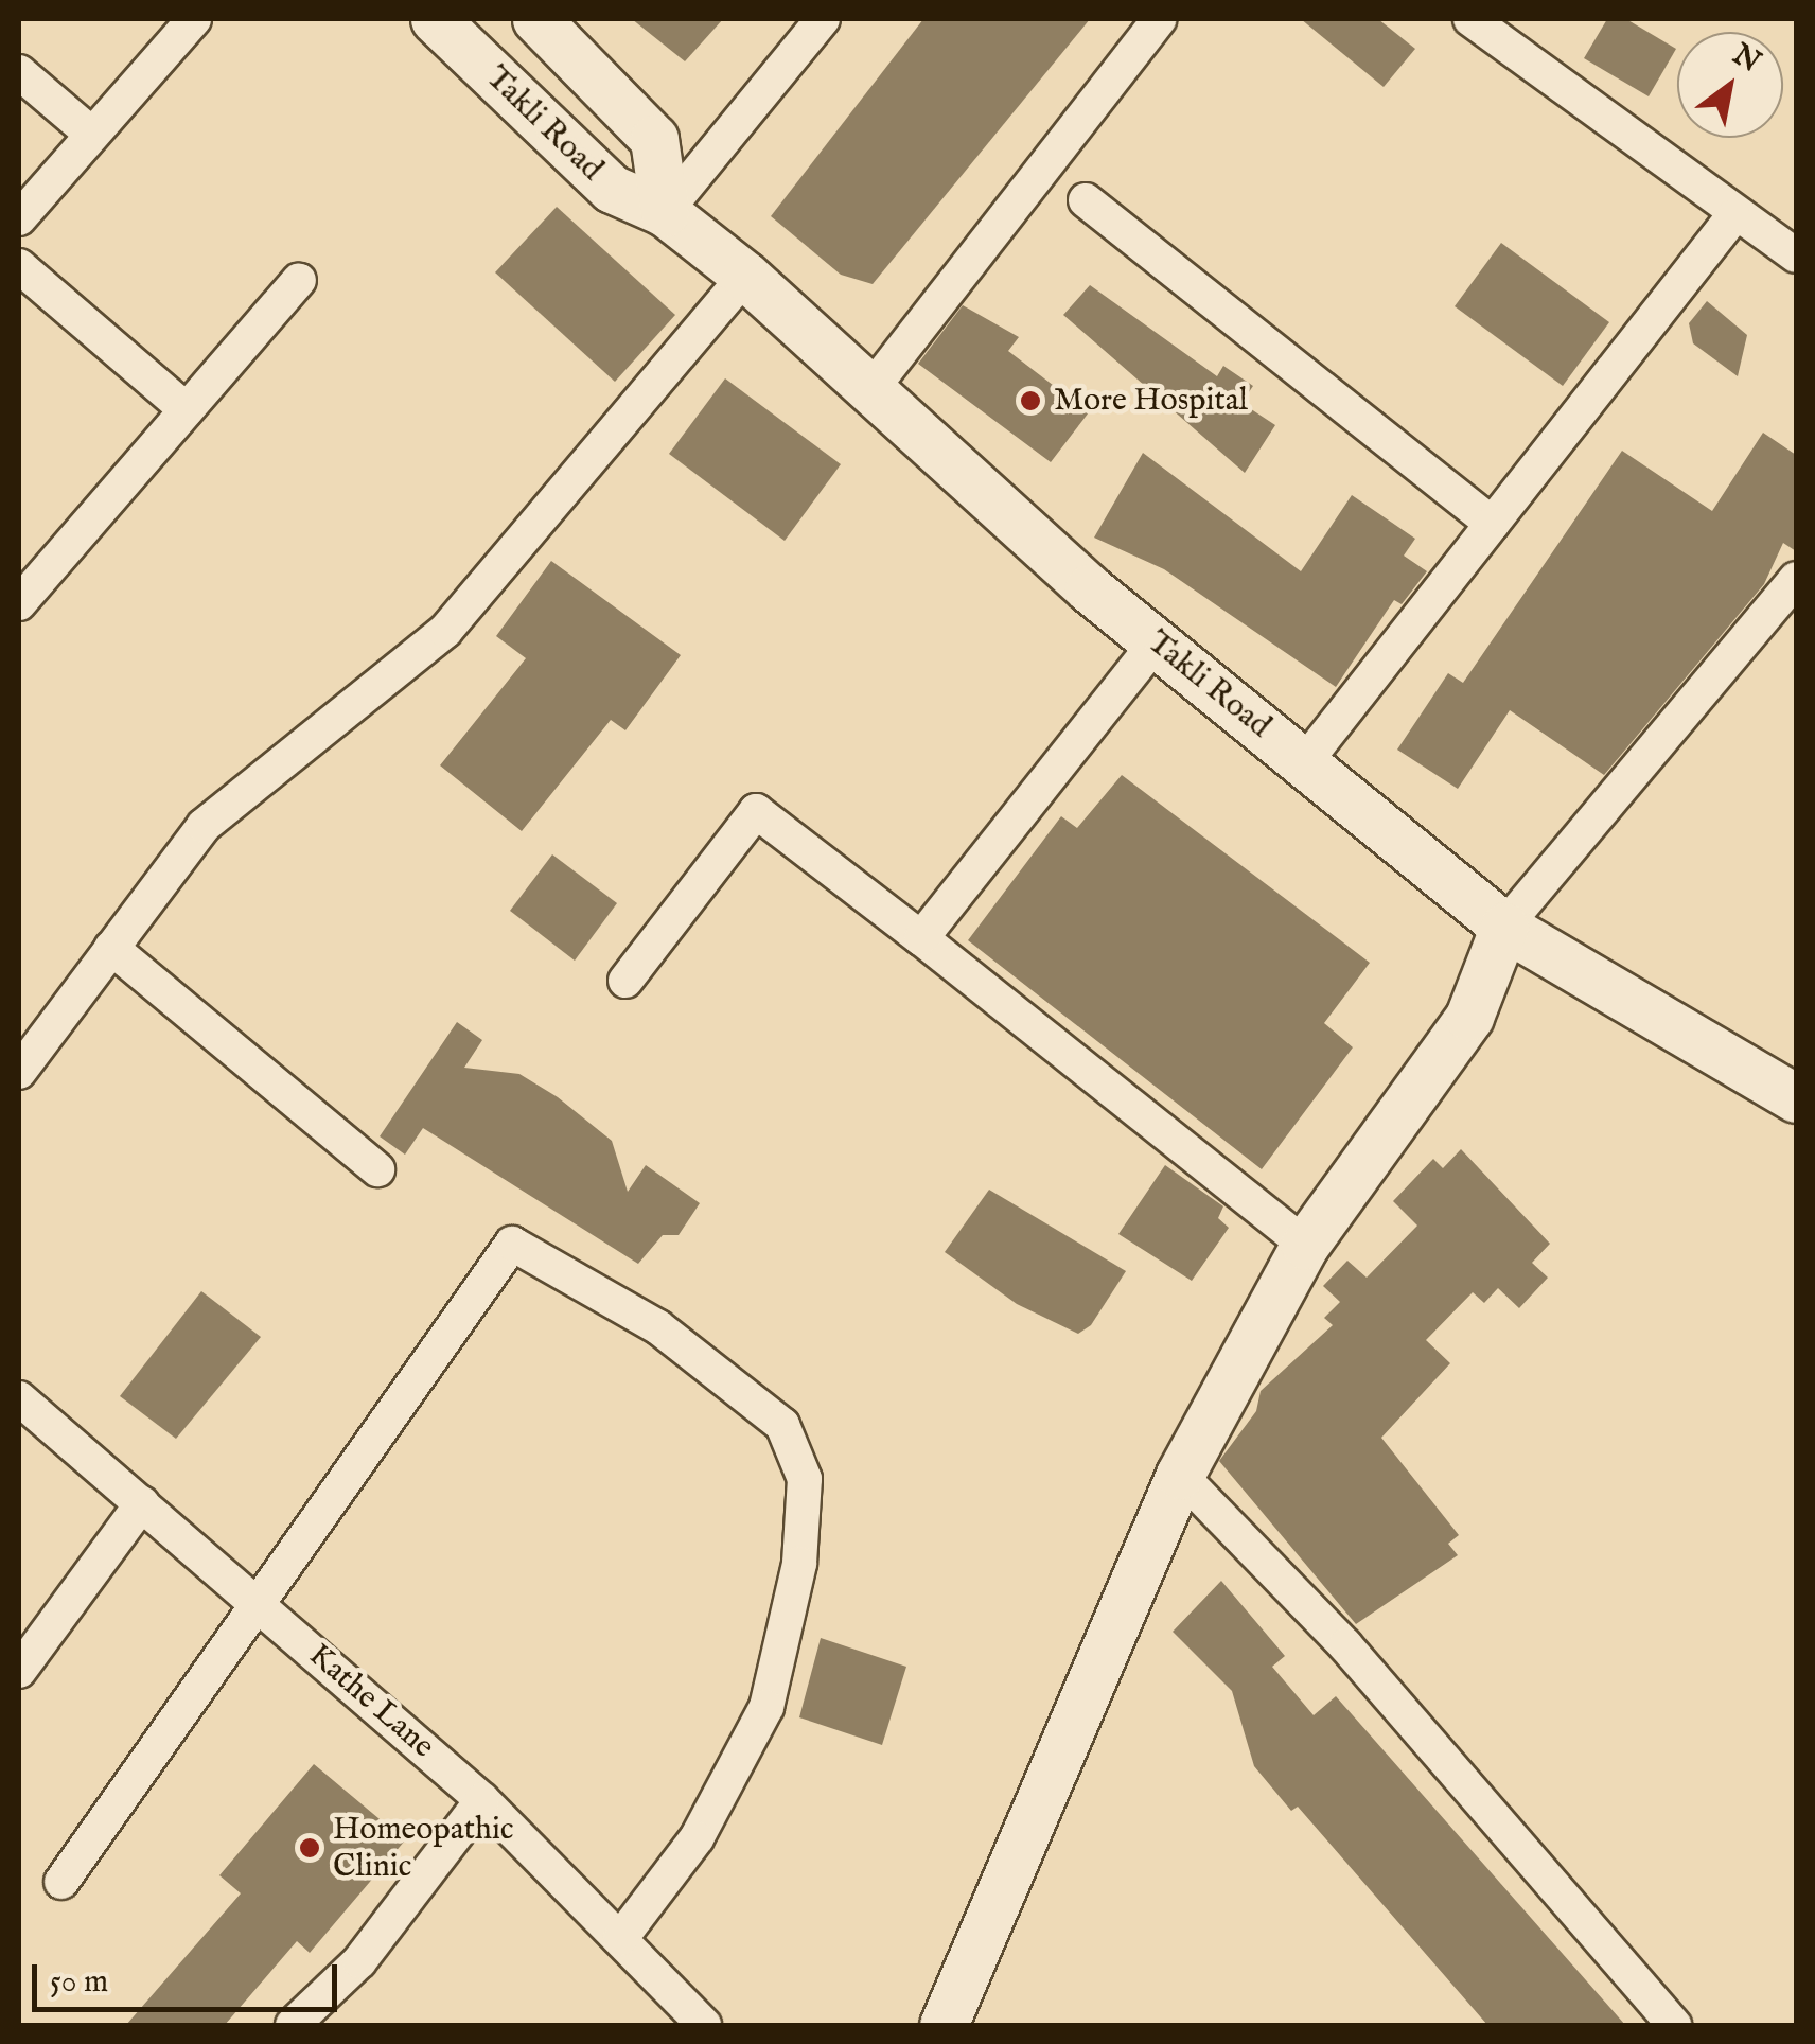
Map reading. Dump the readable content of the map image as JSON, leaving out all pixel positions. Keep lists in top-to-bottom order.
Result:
{
  "streets": {
    "street": ["Takli Road", "Kathe Lane"]
  },
  "places": ["More Hospital", "Homeopathic Clinic"],
  "scale_bar": "50 m",
  "north": "top right"
}
